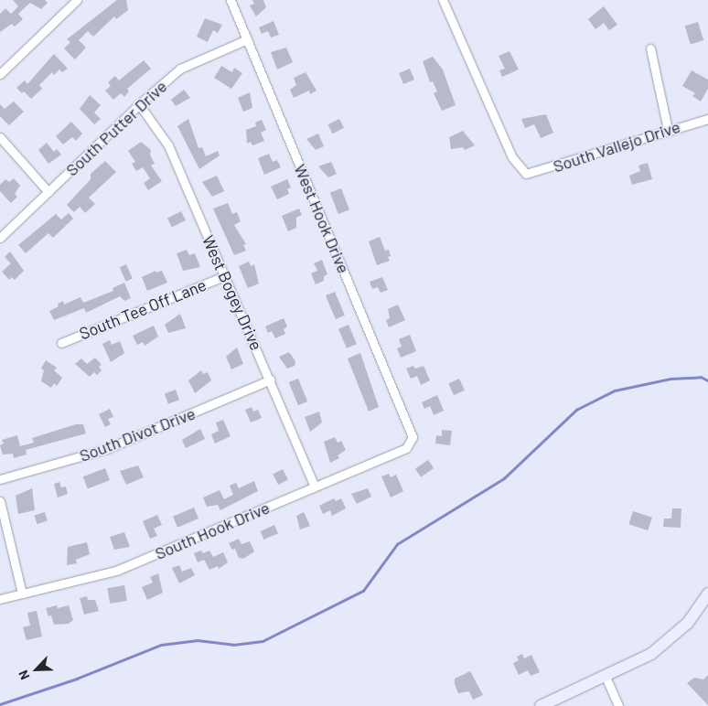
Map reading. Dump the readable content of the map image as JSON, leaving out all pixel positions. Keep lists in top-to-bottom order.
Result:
{
  "streets": {
    "street": [
      "South Putter Drive",
      "South Vallejo Drive",
      "West Hook Drive",
      "West Bogey Drive",
      "South Tee Off Lane",
      "South Divot Drive",
      "South Hook Drive"
    ]
  },
  "crossings": [
    ["South Putter Drive", "West Hook Drive"],
    ["South Putter Drive", "West Bogey Drive"],
    ["West Hook Drive", "South Hook Drive"],
    ["West Bogey Drive", "South Tee Off Lane"],
    ["West Bogey Drive", "South Divot Drive"],
    ["West Bogey Drive", "South Hook Drive"]
  ],
  "north": "bottom left"
}
